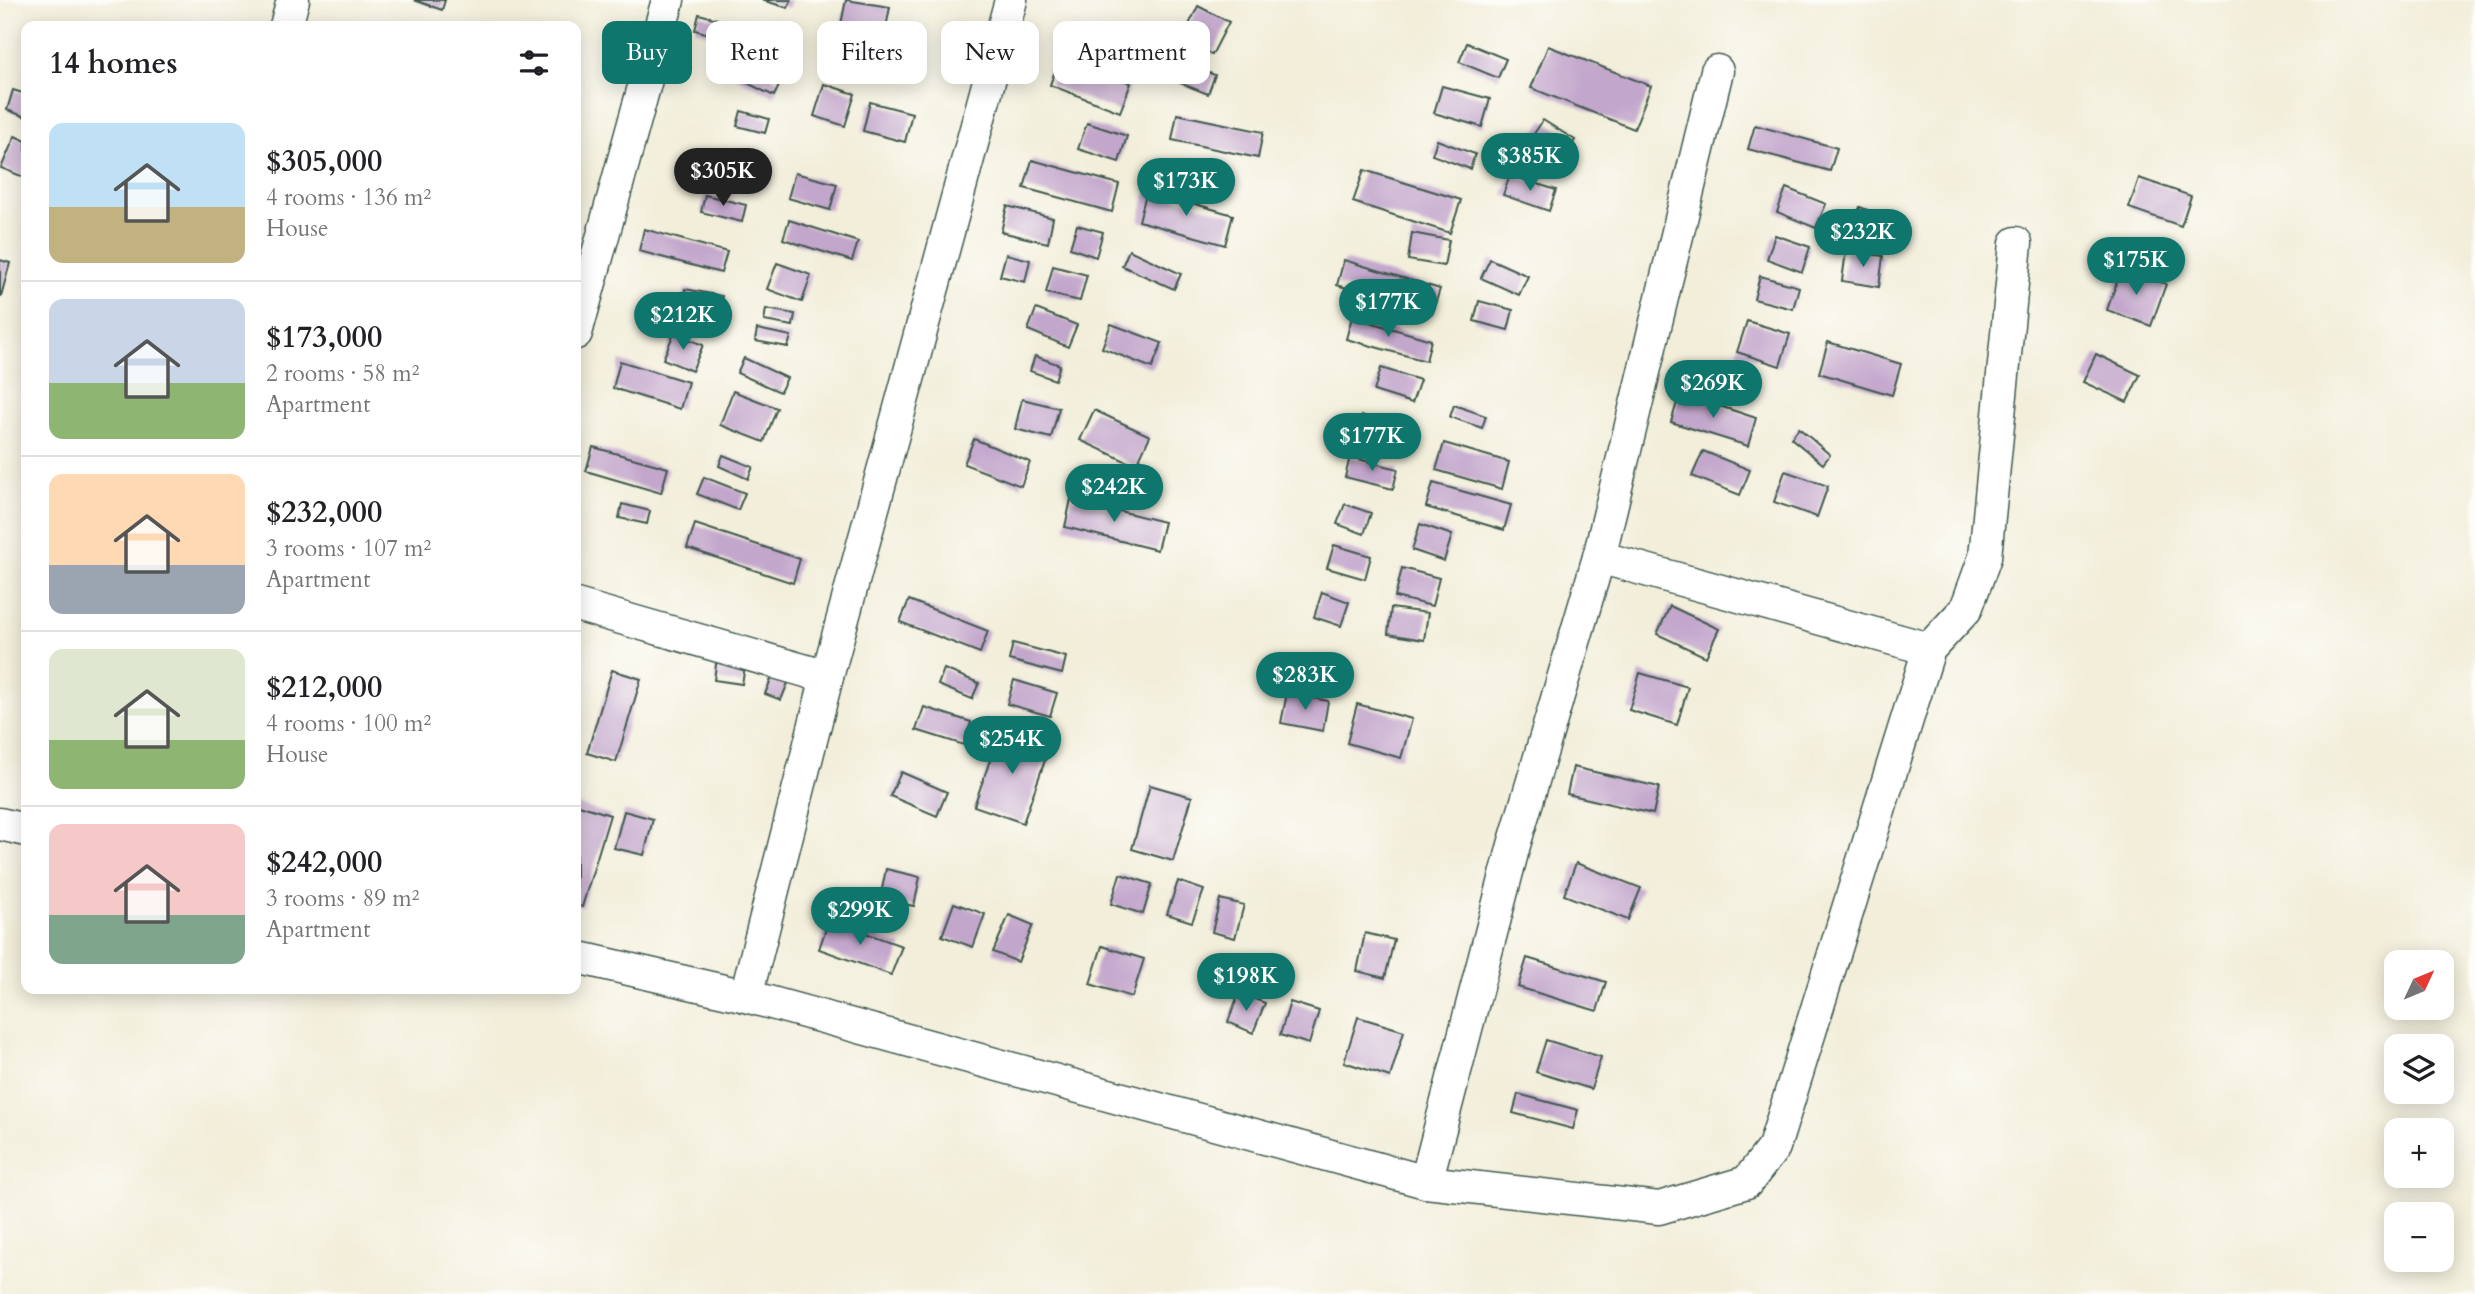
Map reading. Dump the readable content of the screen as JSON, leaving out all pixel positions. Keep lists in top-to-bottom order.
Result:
{
  "north": "top right",
  "page": {
    "chip": [
      "Buy",
      "Rent",
      "Filters",
      "New",
      "Apartment"
    ],
    "heading": "14 homes",
    "list": [
      {
        "name": "$305,000",
        "note": "4 rooms · 136 m² · House"
      },
      {
        "name": "$173,000",
        "note": "2 rooms · 58 m² · Apartment"
      },
      {
        "name": "$232,000",
        "note": "3 rooms · 107 m² · Apartment"
      },
      {
        "name": "$212,000",
        "note": "4 rooms · 100 m² · House"
      },
      {
        "name": "$242,000",
        "note": "3 rooms · 89 m² · Apartment"
      }
    ],
    "price": [
      "$385K",
      "$305K",
      "$173K",
      "$232K",
      "$175K",
      "$177K",
      "$212K",
      "$269K",
      "$177K",
      "$242K",
      "$283K",
      "$254K",
      "$299K",
      "$198K"
    ],
    "map_buttons": ["+", "−"]
  }
}
